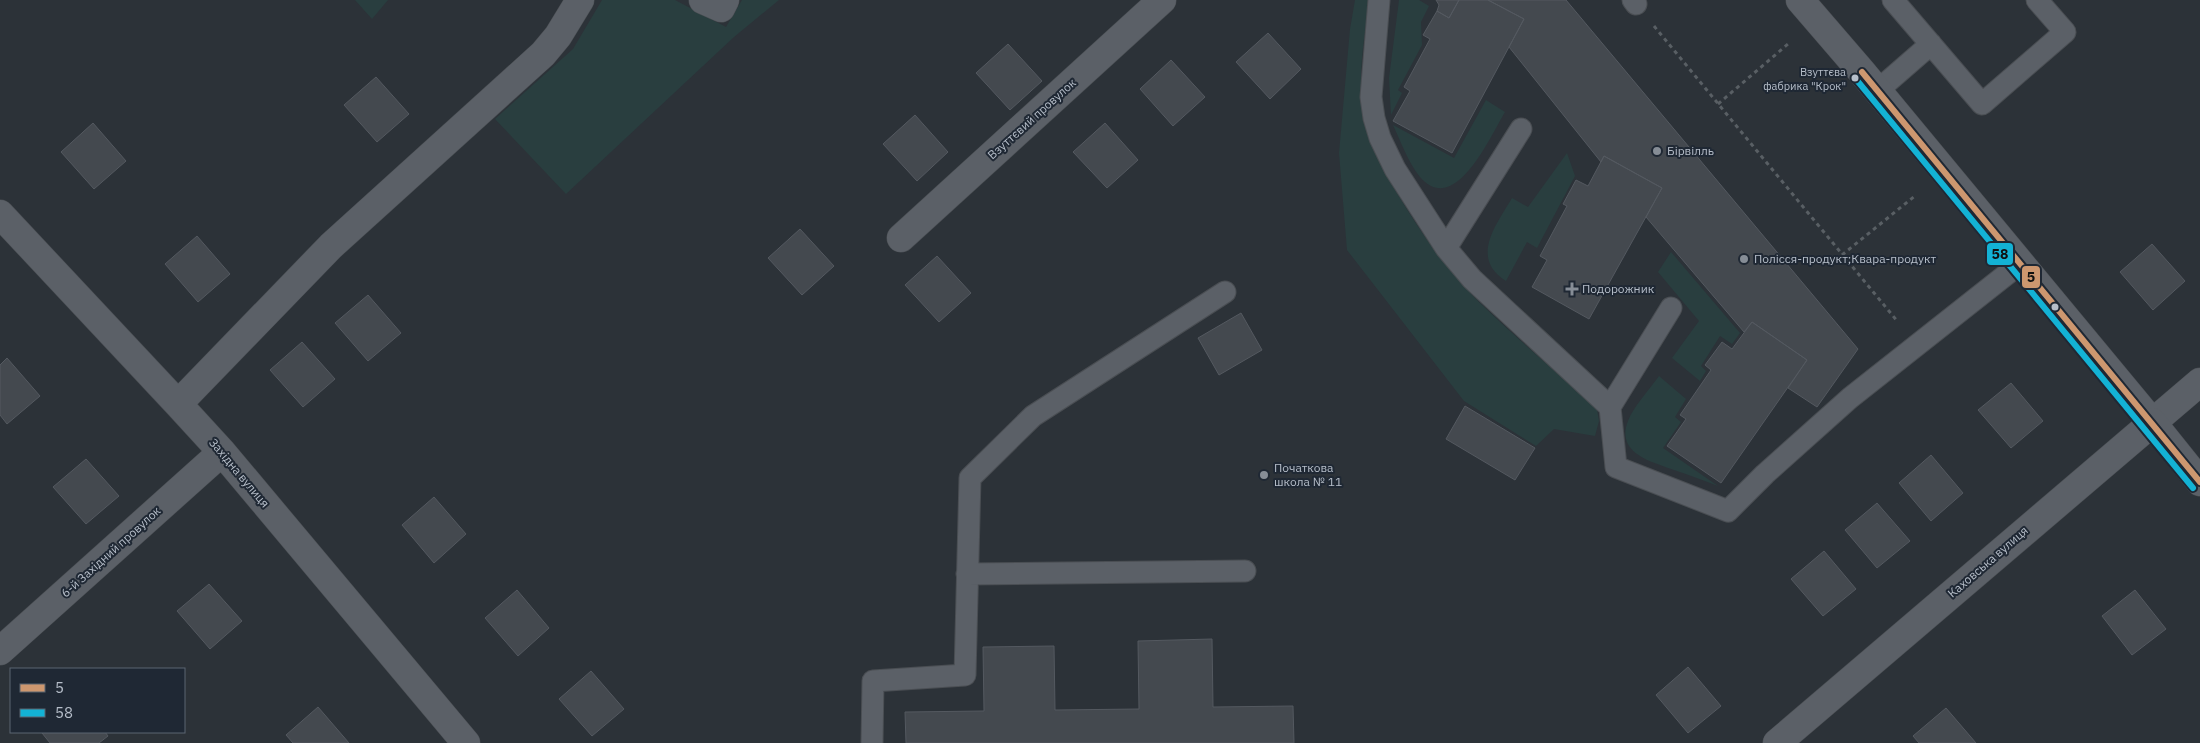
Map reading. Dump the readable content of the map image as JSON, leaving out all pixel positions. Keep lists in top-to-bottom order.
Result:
{
  "streets": {
    "street": [
      "Взуттєвий провулок",
      "Західна вулиця",
      "6-й Західний провулок",
      "Каховська вулиця"
    ]
  },
  "crossings": [
    ["Західна вулиця", "6-й Західний провулок"]
  ],
  "places": {
    "other": [
      "Взуттєва фабрика \"Крок\"",
      "Бірвілль",
      "Полісся-продукт;Квара-продукт",
      "Початкова школа № 11"
    ],
    "health": ["Подорожник"]
  },
  "lines": ["transit line 5", "transit line 58"],
  "legend": ["5", "58"]
}
